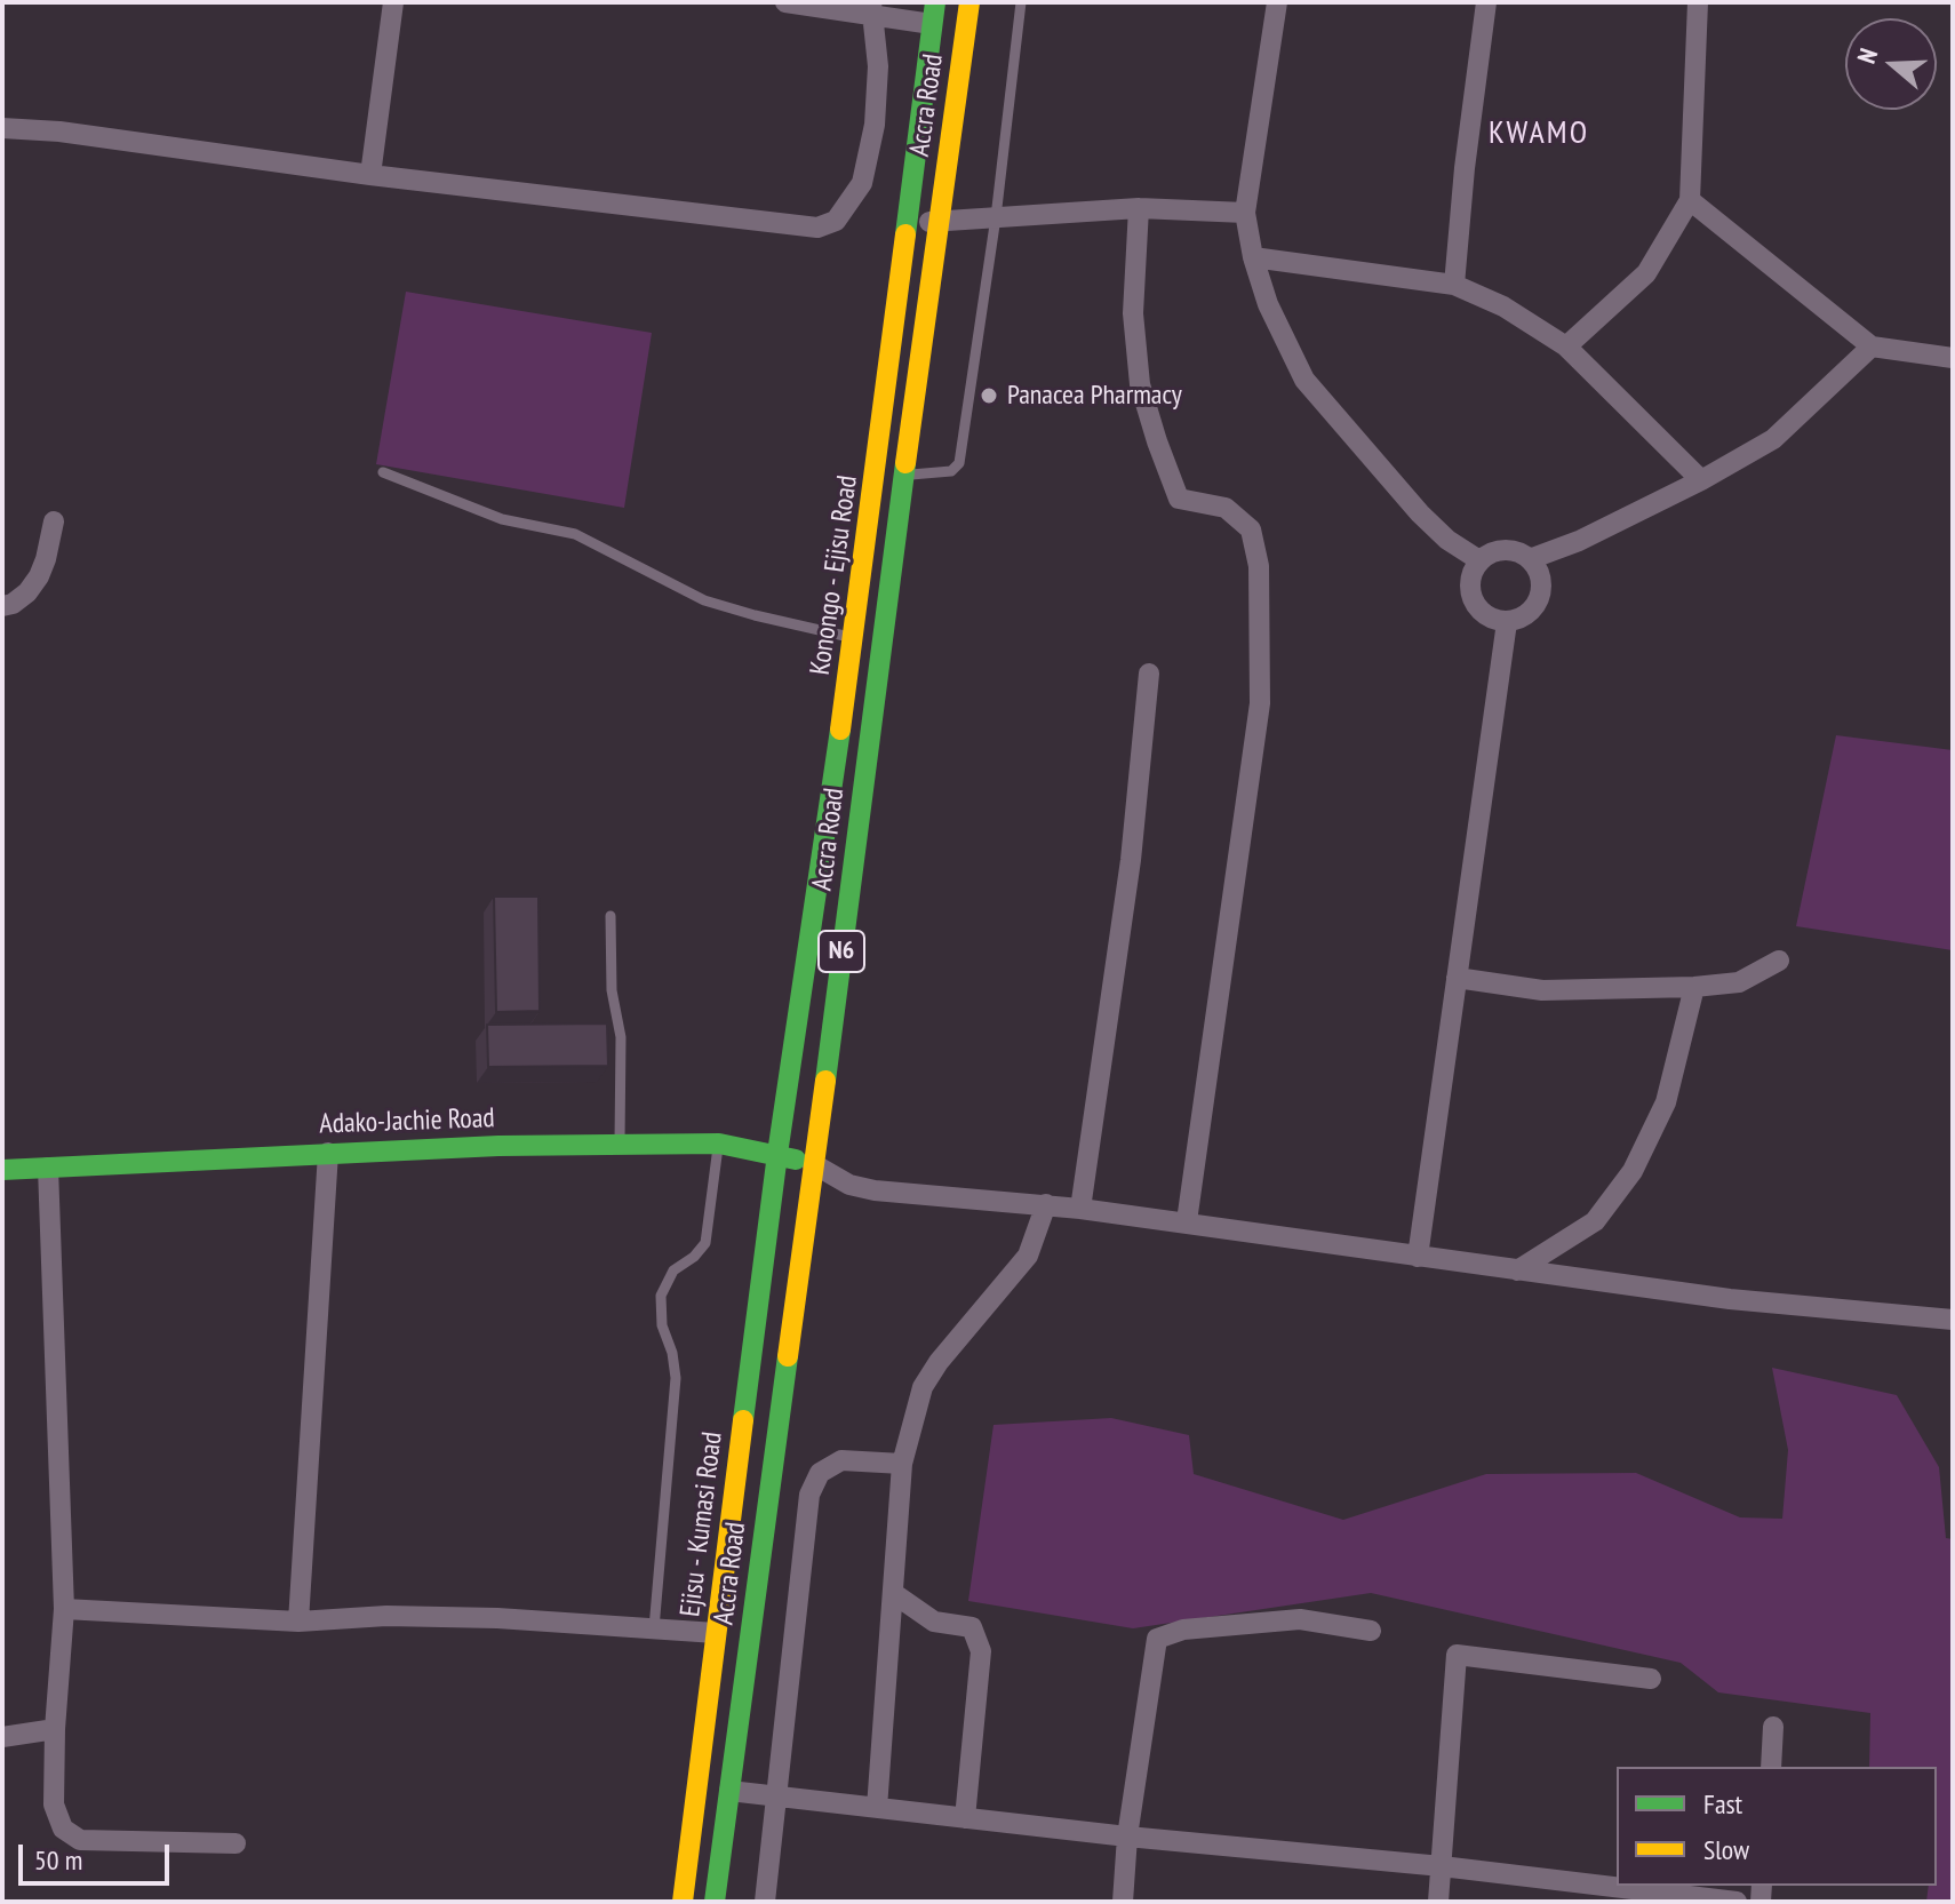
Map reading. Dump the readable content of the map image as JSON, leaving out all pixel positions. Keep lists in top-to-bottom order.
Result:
{
  "streets": {
    "main road": [
      "Accra Road",
      "Konongo - Ejisu Road",
      "N6",
      "Adako-Jachie Road",
      "Ejisu - Kumasi Road"
    ]
  },
  "crossings": [
    ["Accra Road", "Adako-Jachie Road"],
    ["Konongo - Ejisu Road", "Adako-Jachie Road"],
    ["Konongo - Ejisu Road", "Ejisu - Kumasi Road"],
    ["Adako-Jachie Road", "Ejisu - Kumasi Road"]
  ],
  "districts": ["KWAMO"],
  "places": ["Panacea Pharmacy"],
  "legend": ["Fast", "Slow"],
  "scale_bar": "50 m",
  "north": "left"
}
